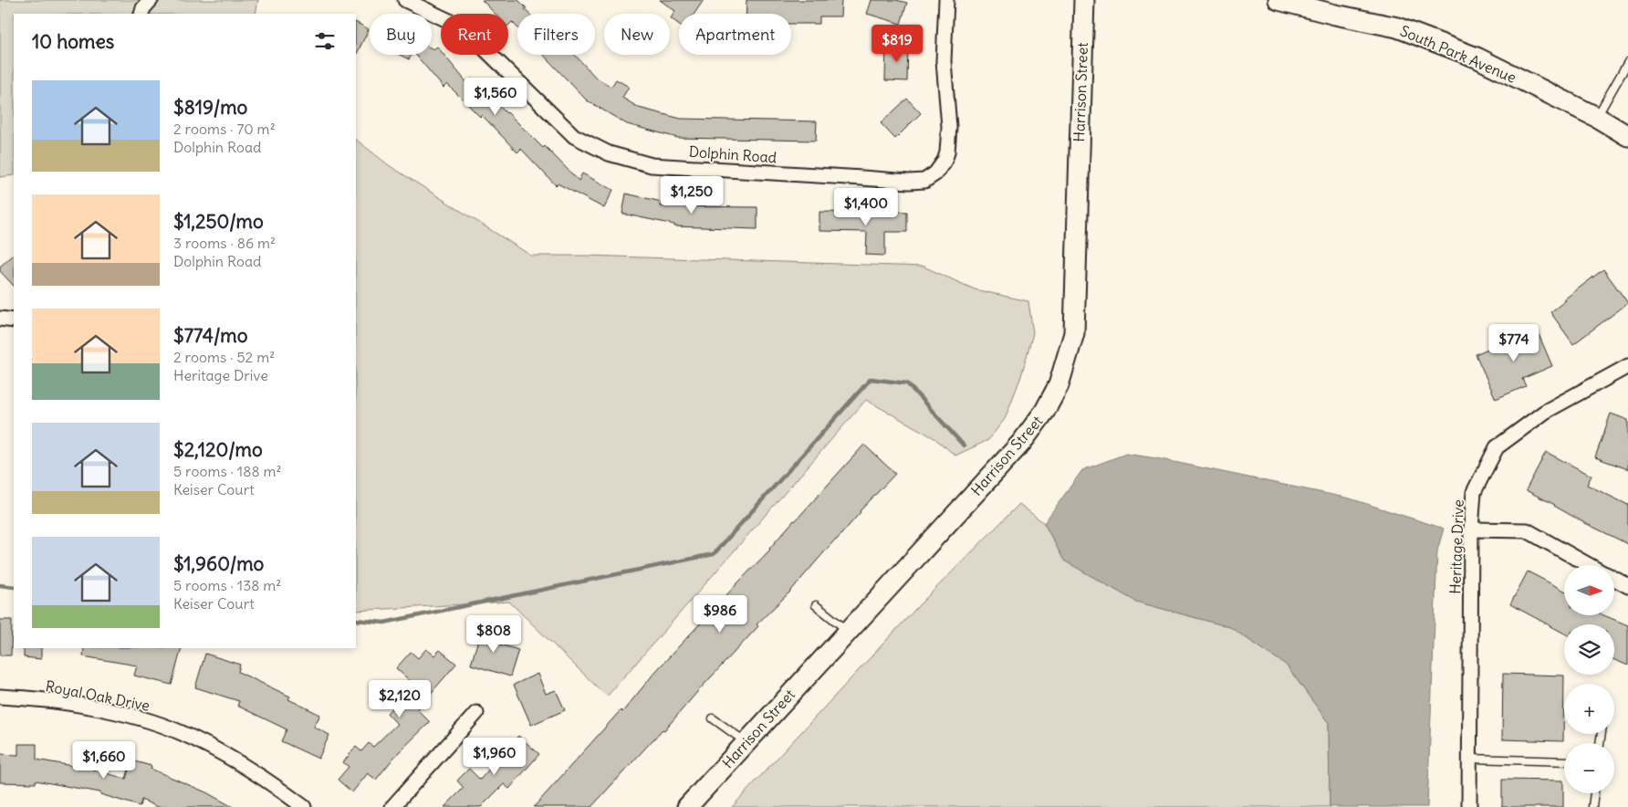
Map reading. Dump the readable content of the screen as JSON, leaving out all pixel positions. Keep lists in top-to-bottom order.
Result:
{
  "streets": {
    "street": [
      "South Park Avenue",
      "Harrison Street",
      "Dolphin Road",
      "Heritage Drive",
      "Royal Oak Drive"
    ]
  },
  "north": "right",
  "page": {
    "chip": [
      "Buy",
      "Rent",
      "Filters",
      "New",
      "Apartment"
    ],
    "heading": "10 homes",
    "price": [
      "$819",
      "$1,560",
      "$1,250",
      "$1,400",
      "$774",
      "$986",
      "$808",
      "$2,120",
      "$1,960",
      "$1,660"
    ],
    "list": [
      {
        "name": "$819/mo",
        "note": "2 rooms · 70 m² · Dolphin Road"
      },
      {
        "name": "$1,250/mo",
        "note": "3 rooms · 86 m² · Dolphin Road"
      },
      {
        "name": "$774/mo",
        "note": "2 rooms · 52 m² · Heritage Drive"
      },
      {
        "name": "$2,120/mo",
        "note": "5 rooms · 188 m² · Keiser Court"
      },
      {
        "name": "$1,960/mo",
        "note": "5 rooms · 138 m² · Keiser Court"
      }
    ],
    "map_buttons": ["+", "−"]
  }
}
